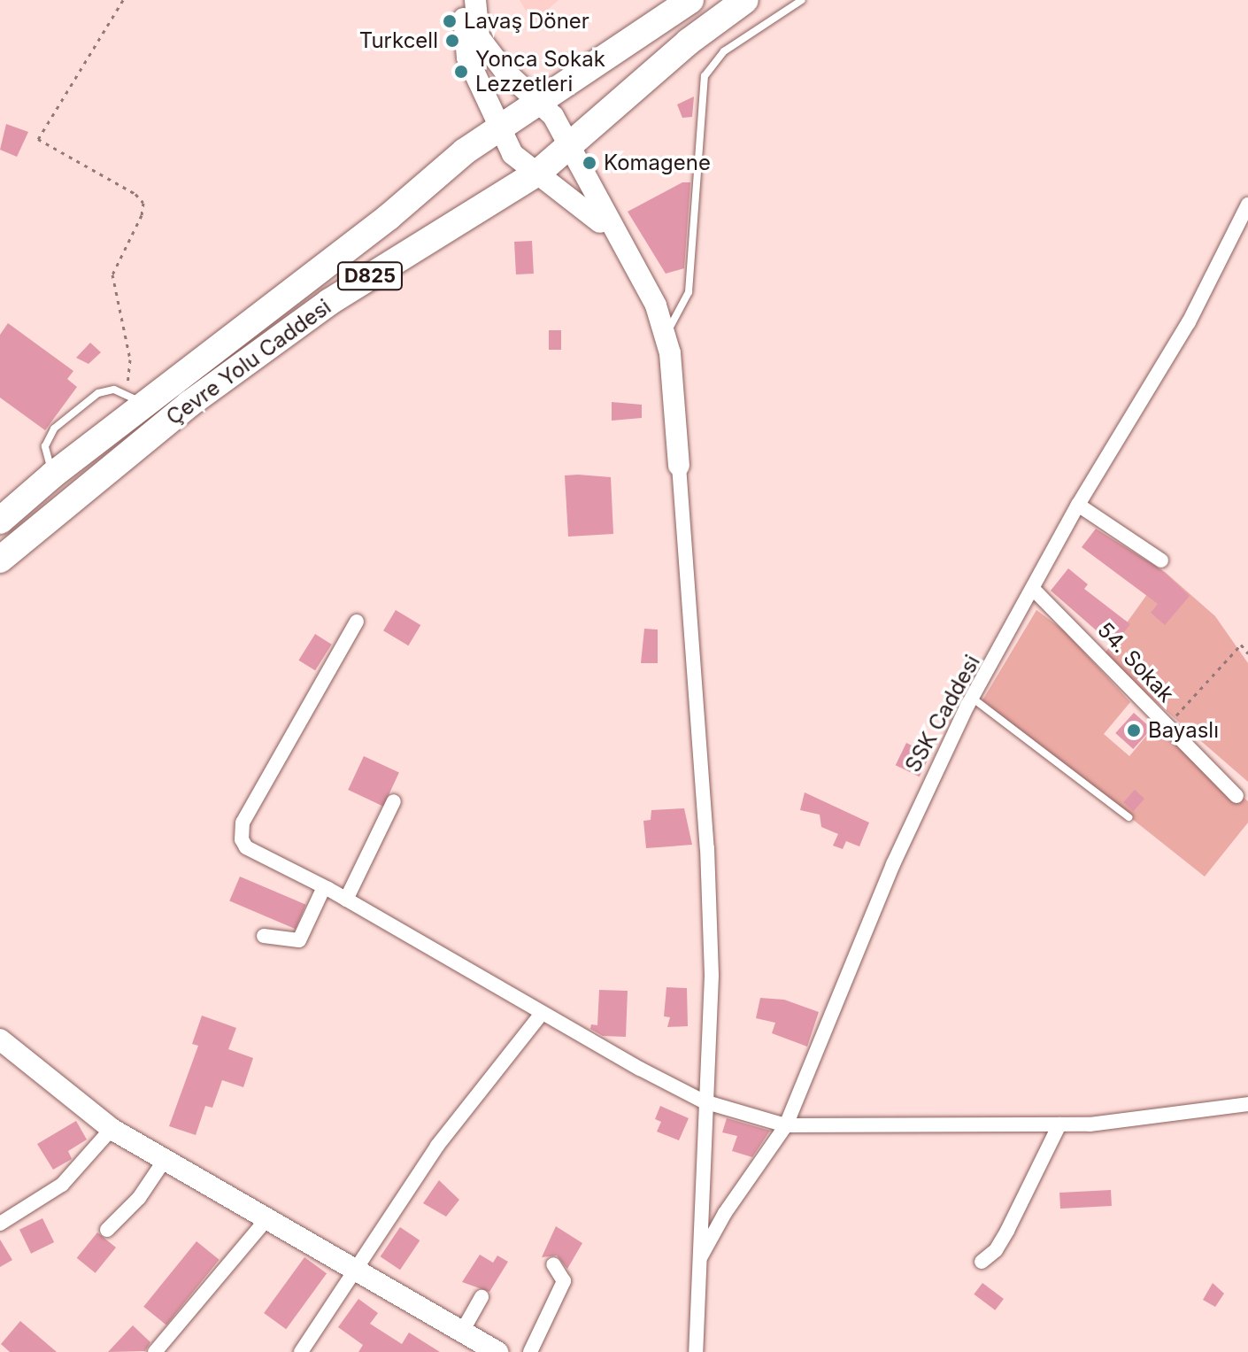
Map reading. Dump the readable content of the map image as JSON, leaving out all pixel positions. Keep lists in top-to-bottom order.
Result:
{
  "streets": {
    "highway": ["D825", "Çevre Yolu Caddesi"],
    "street": ["54. Sokak", "SSK Caddesi"]
  },
  "crossings": [
    ["54. Sokak", "SSK Caddesi"]
  ],
  "places": [
    "Lavaş Döner",
    "Turkcell",
    "Yonca Sokak Lezzetleri",
    "Komagene",
    "Bayaslı"
  ]
}
